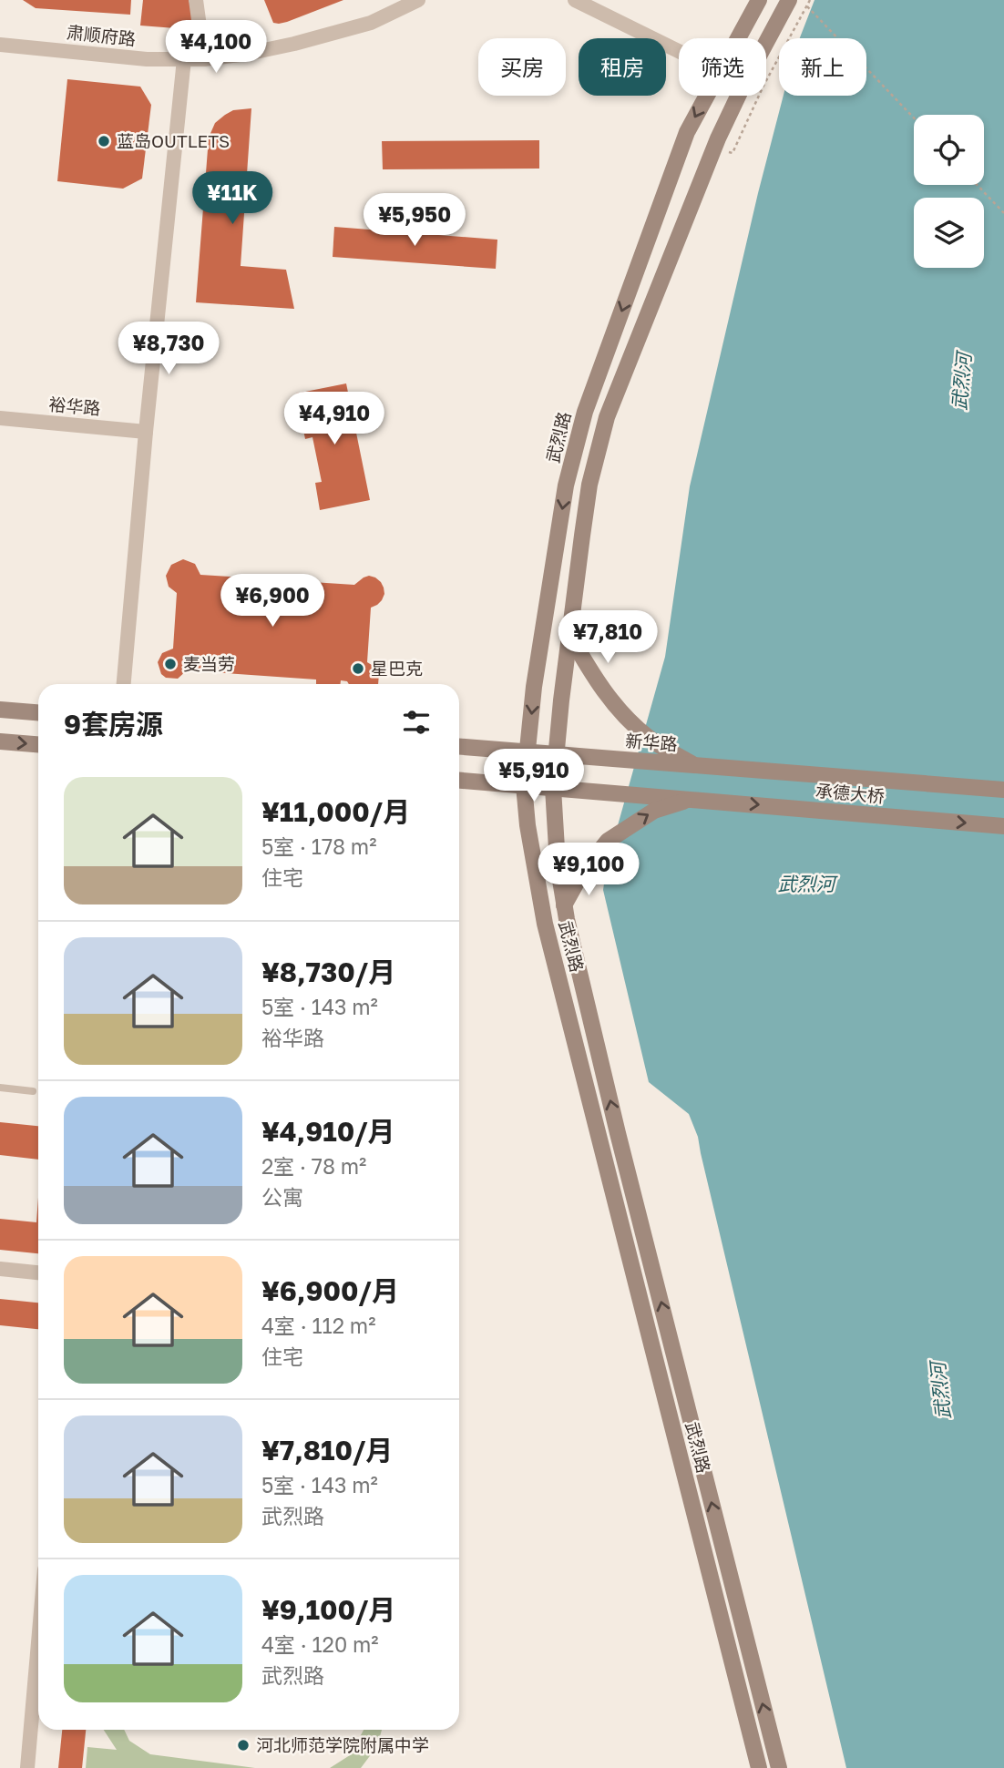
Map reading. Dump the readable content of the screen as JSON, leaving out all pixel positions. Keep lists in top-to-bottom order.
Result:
{
  "streets": {
    "main road": ["武烈路", "新华路", "承德大桥"],
    "street": ["肃顺府路", "裕华路"]
  },
  "crossings": [
    ["武烈路", "新华路"],
    ["新华路", "承德大桥"]
  ],
  "water": ["武烈河"],
  "places": [
    "蓝岛OUTLETS",
    "麦当劳",
    "星巴克",
    "河北师范学院附属中学"
  ],
  "page": {
    "price": [
      "¥4,100",
      "¥11K",
      "¥5,950",
      "¥8,730",
      "¥4,910",
      "¥6,900",
      "¥7,810",
      "¥5,910",
      "¥9,100"
    ],
    "chip": [
      "买房",
      "租房",
      "筛选",
      "新上"
    ],
    "heading": "9套房源",
    "list": [
      {
        "name": "¥11,000/月",
        "note": "5室 · 178 m² · 住宅"
      },
      {
        "name": "¥8,730/月",
        "note": "5室 · 143 m² · 裕华路"
      },
      {
        "name": "¥4,910/月",
        "note": "2室 · 78 m² · 公寓"
      },
      {
        "name": "¥6,900/月",
        "note": "4室 · 112 m² · 住宅"
      },
      {
        "name": "¥7,810/月",
        "note": "5室 · 143 m² · 武烈路"
      },
      {
        "name": "¥9,100/月",
        "note": "4室 · 120 m² · 武烈路"
      }
    ]
  }
}
